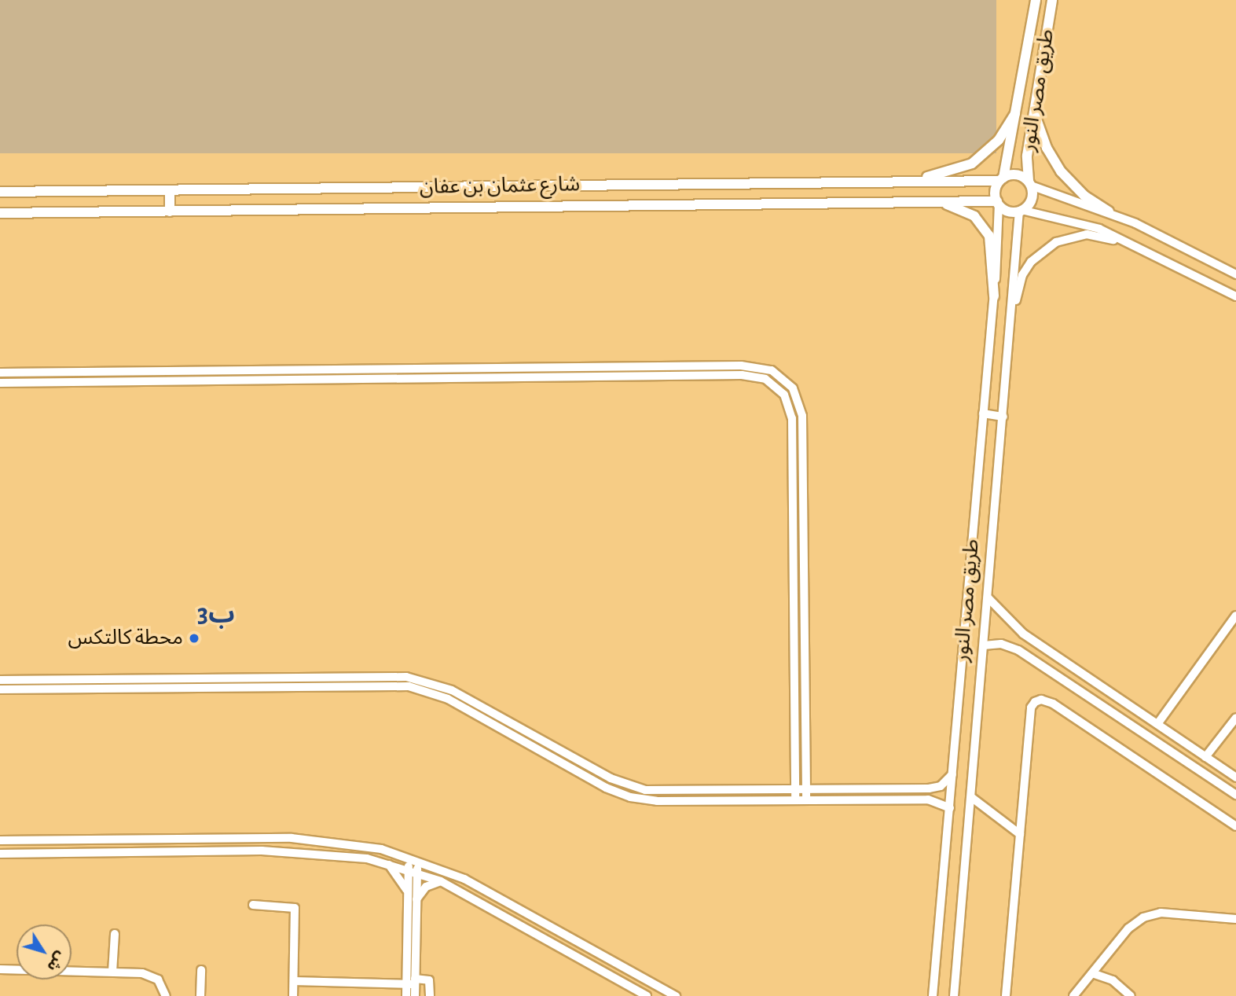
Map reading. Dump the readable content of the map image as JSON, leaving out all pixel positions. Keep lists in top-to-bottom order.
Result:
{
  "streets": {
    "main road": ["طريق مصر النور", "شارع عثمان بن عفان"]
  },
  "crossings": [
    ["طريق مصر النور", "شارع عثمان بن عفان"]
  ],
  "districts": ["ب3"],
  "places": ["محطة كالتكس"],
  "north": "bottom right"
}
